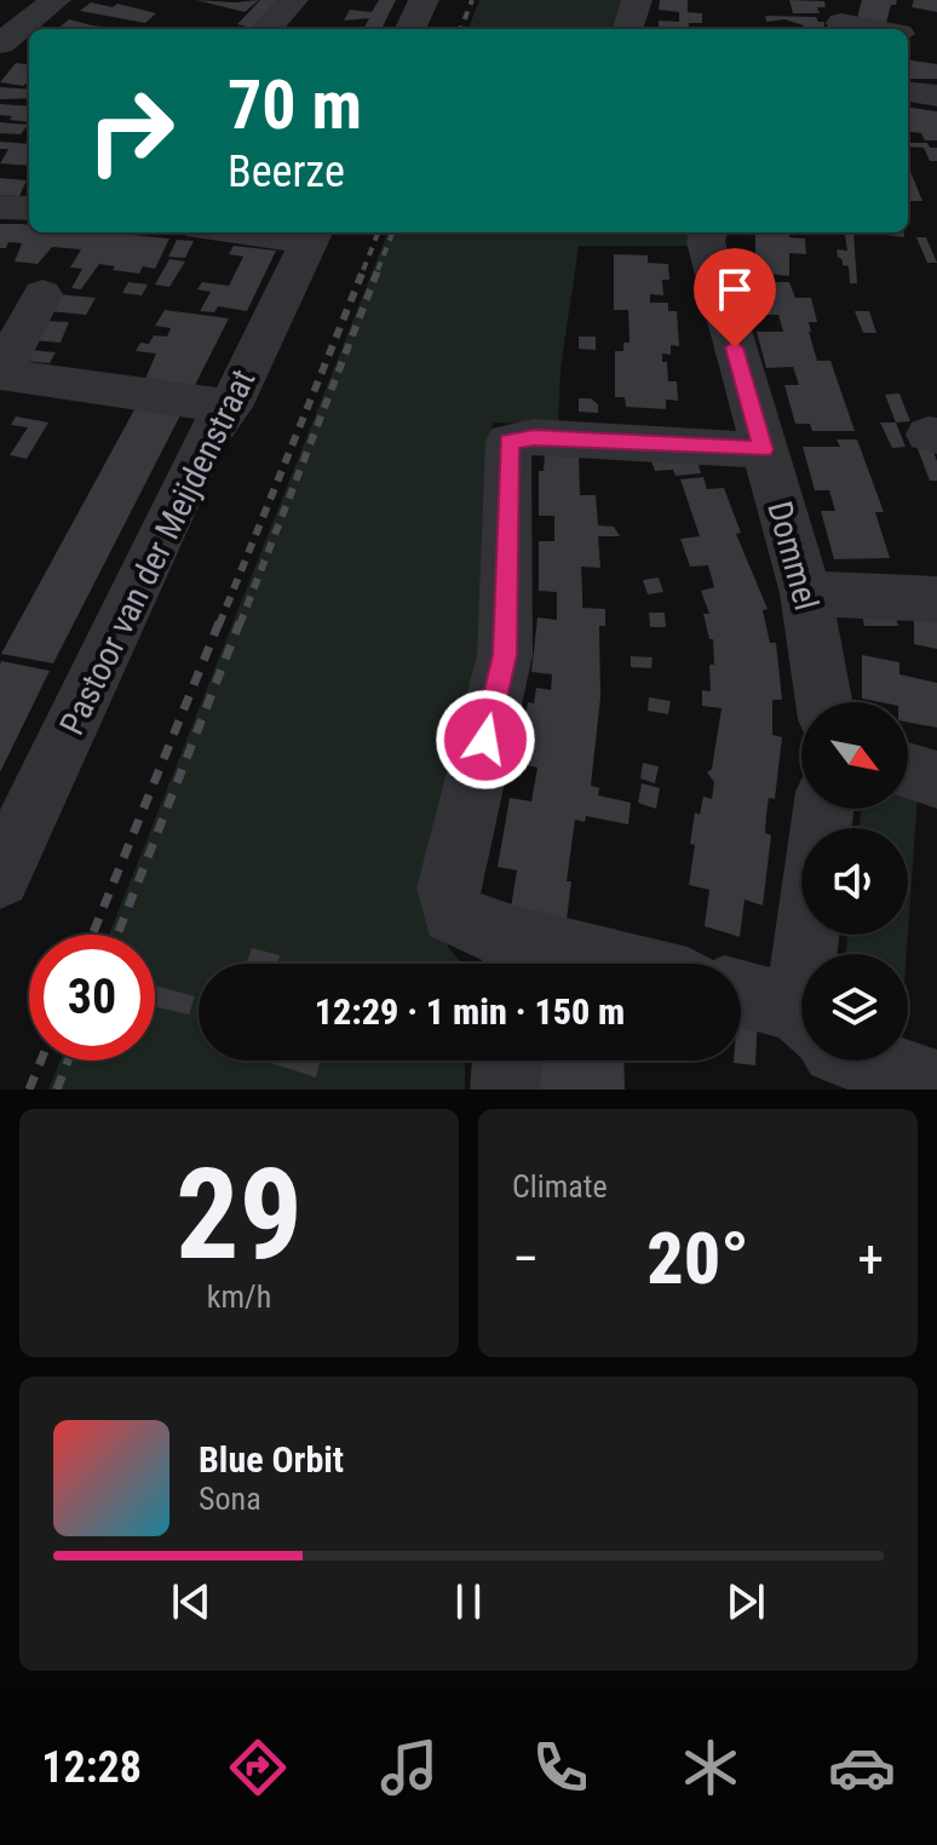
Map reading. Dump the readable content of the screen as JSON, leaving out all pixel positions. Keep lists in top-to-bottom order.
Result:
{
  "streets": {
    "street": ["Pastoor van der Meijdenstraat", "Dommel"]
  },
  "north": "bottom right",
  "page": {
    "turn": ["70 m", "Beerze"],
    "limit": "30",
    "trip": "12:29 · 1 min · 150 m",
    "tile": [
      ["29", "km/h"],
      "Climate"
    ],
    "heat": ["−", "20°", "+"],
    "song": ["Blue Orbit", "Sona"],
    "tabs": "12:28"
  }
}
